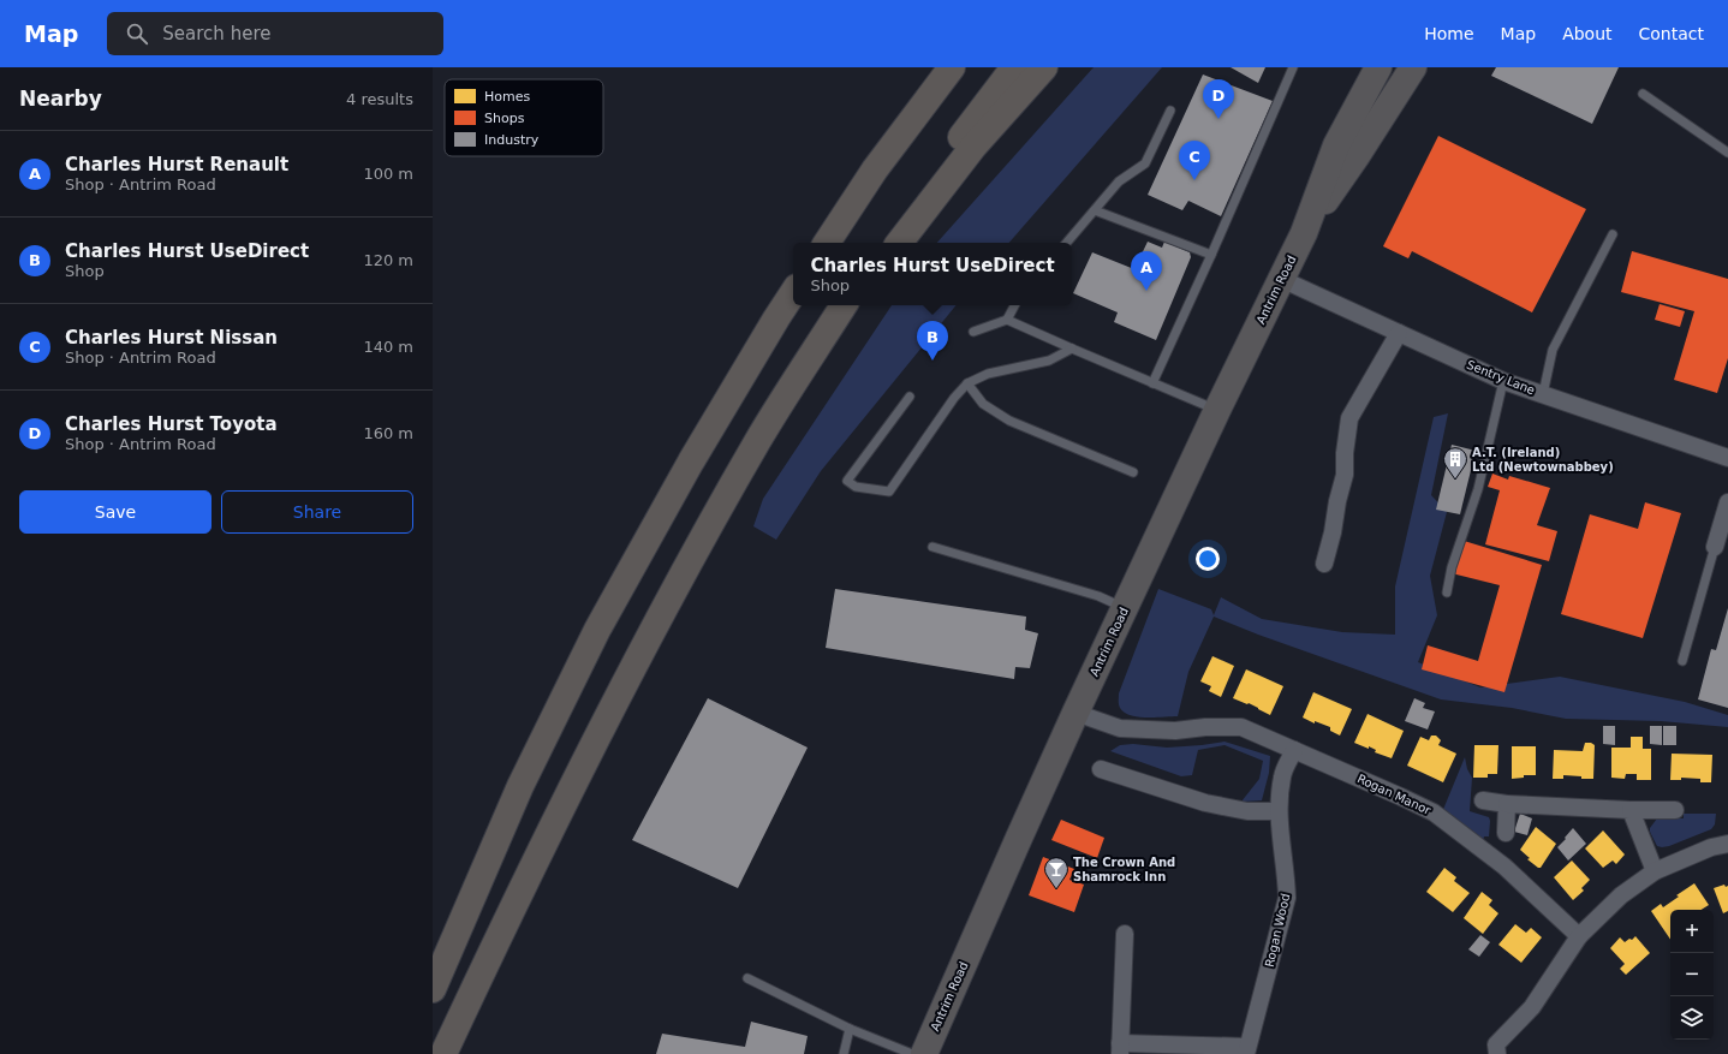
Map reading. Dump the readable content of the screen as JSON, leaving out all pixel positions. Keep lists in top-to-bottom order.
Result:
{
  "streets": {
    "main road": ["Antrim Road"],
    "street": ["Sentry Lane", "Rogan Manor", "Rogan Wood"]
  },
  "crossings": [
    ["Antrim Road", "Sentry Lane"],
    ["Antrim Road", "Rogan Manor"],
    ["Rogan Manor", "Rogan Wood"]
  ],
  "places": {
    "building": ["A.T. (Ireland) Ltd (Newtownabbey)"],
    "bar": ["The Crown And Shamrock Inn"]
  },
  "legend": ["Homes", "Shops", "Industry"],
  "page": {
    "header": "Map",
    "search": "Search here",
    "nav": [
      "Home",
      "Map",
      "About",
      "Contact"
    ],
    "heading": ["Nearby", "4 results"],
    "pins": [
      "D",
      "C",
      "A",
      "B"
    ],
    "list": [
      {
        "mark": "A",
        "name": "Charles Hurst Renault",
        "note": "Shop · Antrim Road",
        "value": "100 m"
      },
      {
        "mark": "B",
        "name": "Charles Hurst UseDirect",
        "note": "Shop",
        "value": "120 m"
      },
      {
        "mark": "C",
        "name": "Charles Hurst Nissan",
        "note": "Shop · Antrim Road",
        "value": "140 m"
      },
      {
        "mark": "D",
        "name": "Charles Hurst Toyota",
        "note": "Shop · Antrim Road",
        "value": "160 m"
      }
    ],
    "popup": ["Charles Hurst UseDirect", "Shop"],
    "buttons": ["Save", "Share"],
    "map_buttons": ["+", "−"]
  }
}
